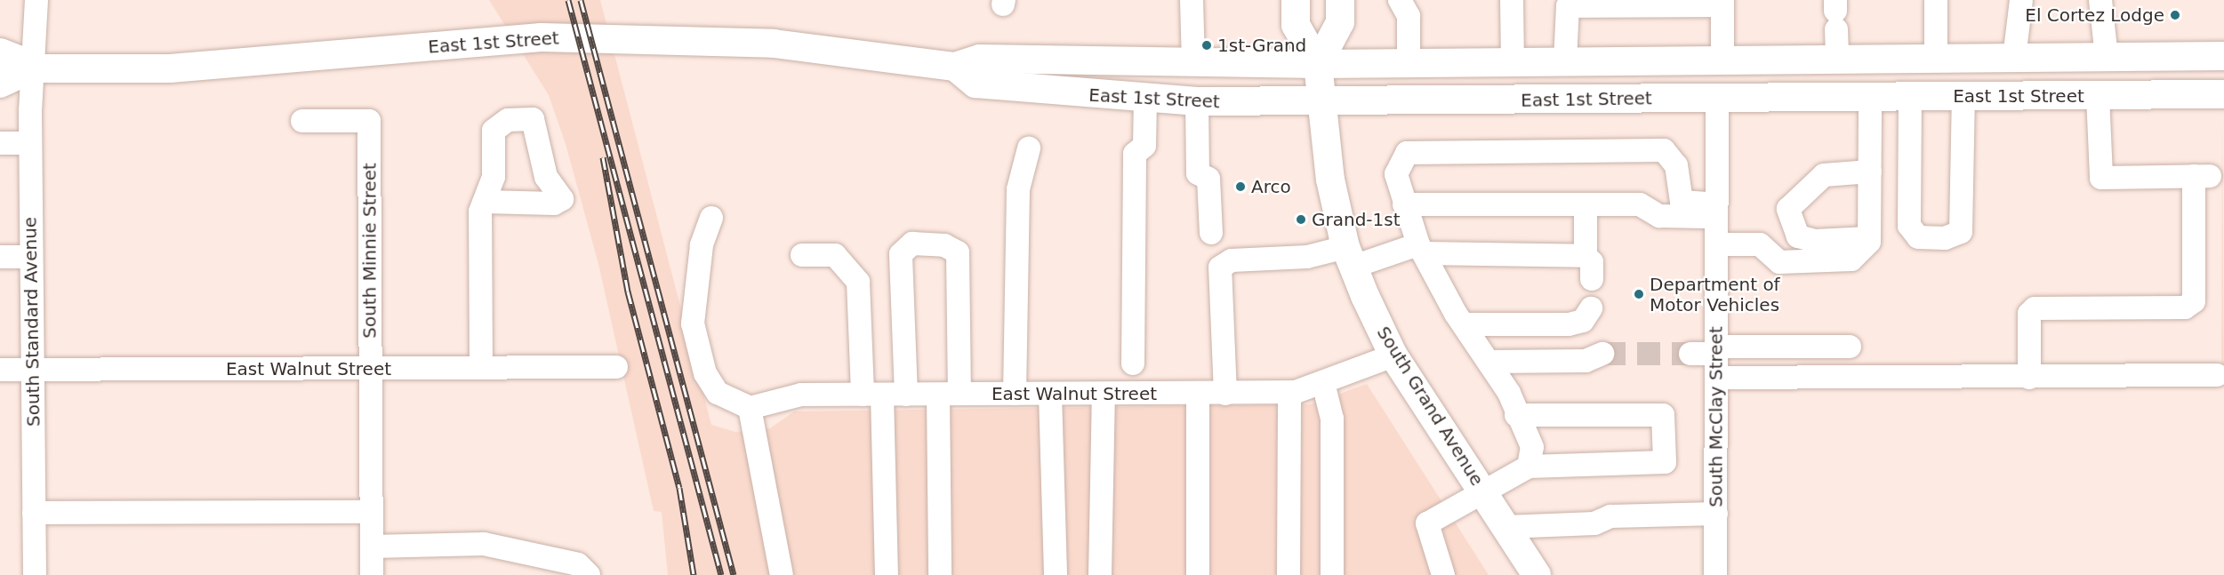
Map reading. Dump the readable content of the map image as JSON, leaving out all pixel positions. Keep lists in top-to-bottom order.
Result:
{
  "streets": {
    "main road": ["East 1st Street", "South Grand Avenue"],
    "street": [
      "South Minnie Street",
      "South Standard Avenue",
      "East Walnut Street",
      "South McClay Street"
    ]
  },
  "crossings": [
    ["East 1st Street", "South Standard Avenue"],
    ["East 1st Street", "South Grand Avenue"],
    ["East 1st Street", "South McClay Street"],
    ["South Minnie Street", "East Walnut Street"],
    ["South Standard Avenue", "East Walnut Street"],
    ["East Walnut Street", "South Grand Avenue"]
  ],
  "places": [
    "El Cortez Lodge",
    "1st-Grand",
    "Arco",
    "Grand-1st",
    "Department of Motor Vehicles"
  ]
}
